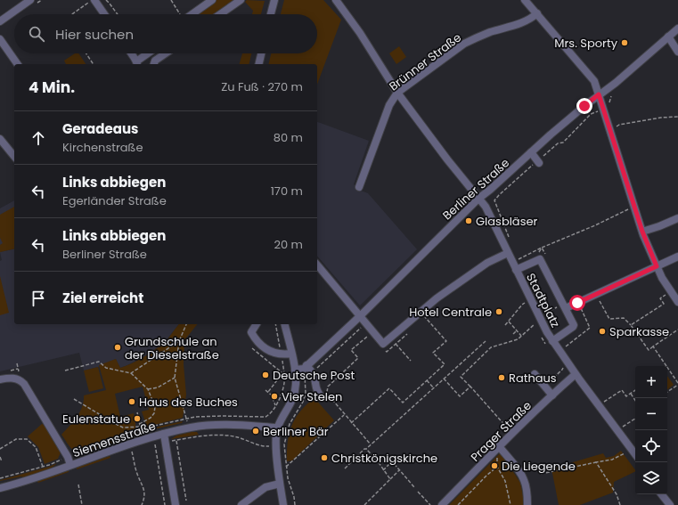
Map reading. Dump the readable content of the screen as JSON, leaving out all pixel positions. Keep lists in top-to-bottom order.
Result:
{
  "streets": {
    "street": [
      "Brünner Straße",
      "Berliner Straße",
      "Stadtplatz",
      "Prager Straße",
      "Siemensstraße"
    ]
  },
  "crossings": [
    ["Brünner Straße", "Stadtplatz"],
    ["Berliner Straße", "Stadtplatz"]
  ],
  "places": [
    "Mrs. Sporty",
    "Glasbläser",
    "Hotel Centrale",
    "Sparkasse",
    "Grundschule an der Dieselstraße",
    "Deutsche Post",
    "Rathaus",
    "Vier Stelen",
    "Haus des Buches",
    "Eulenstatue",
    "Berliner Bär",
    "Christkönigskirche",
    "Die Liegende"
  ],
  "page": {
    "search": "Hier suchen",
    "heading": ["4 Min.", "Zu Fuß · 270 m"],
    "list": [
      ["Geradeaus", "Kirchenstraße", "80 m"],
      ["Links abbiegen", "Egerländer Straße", "170 m"],
      ["Links abbiegen", "Berliner Straße", "20 m"],
      "Ziel erreicht"
    ],
    "map_buttons": ["+", "−"]
  }
}
